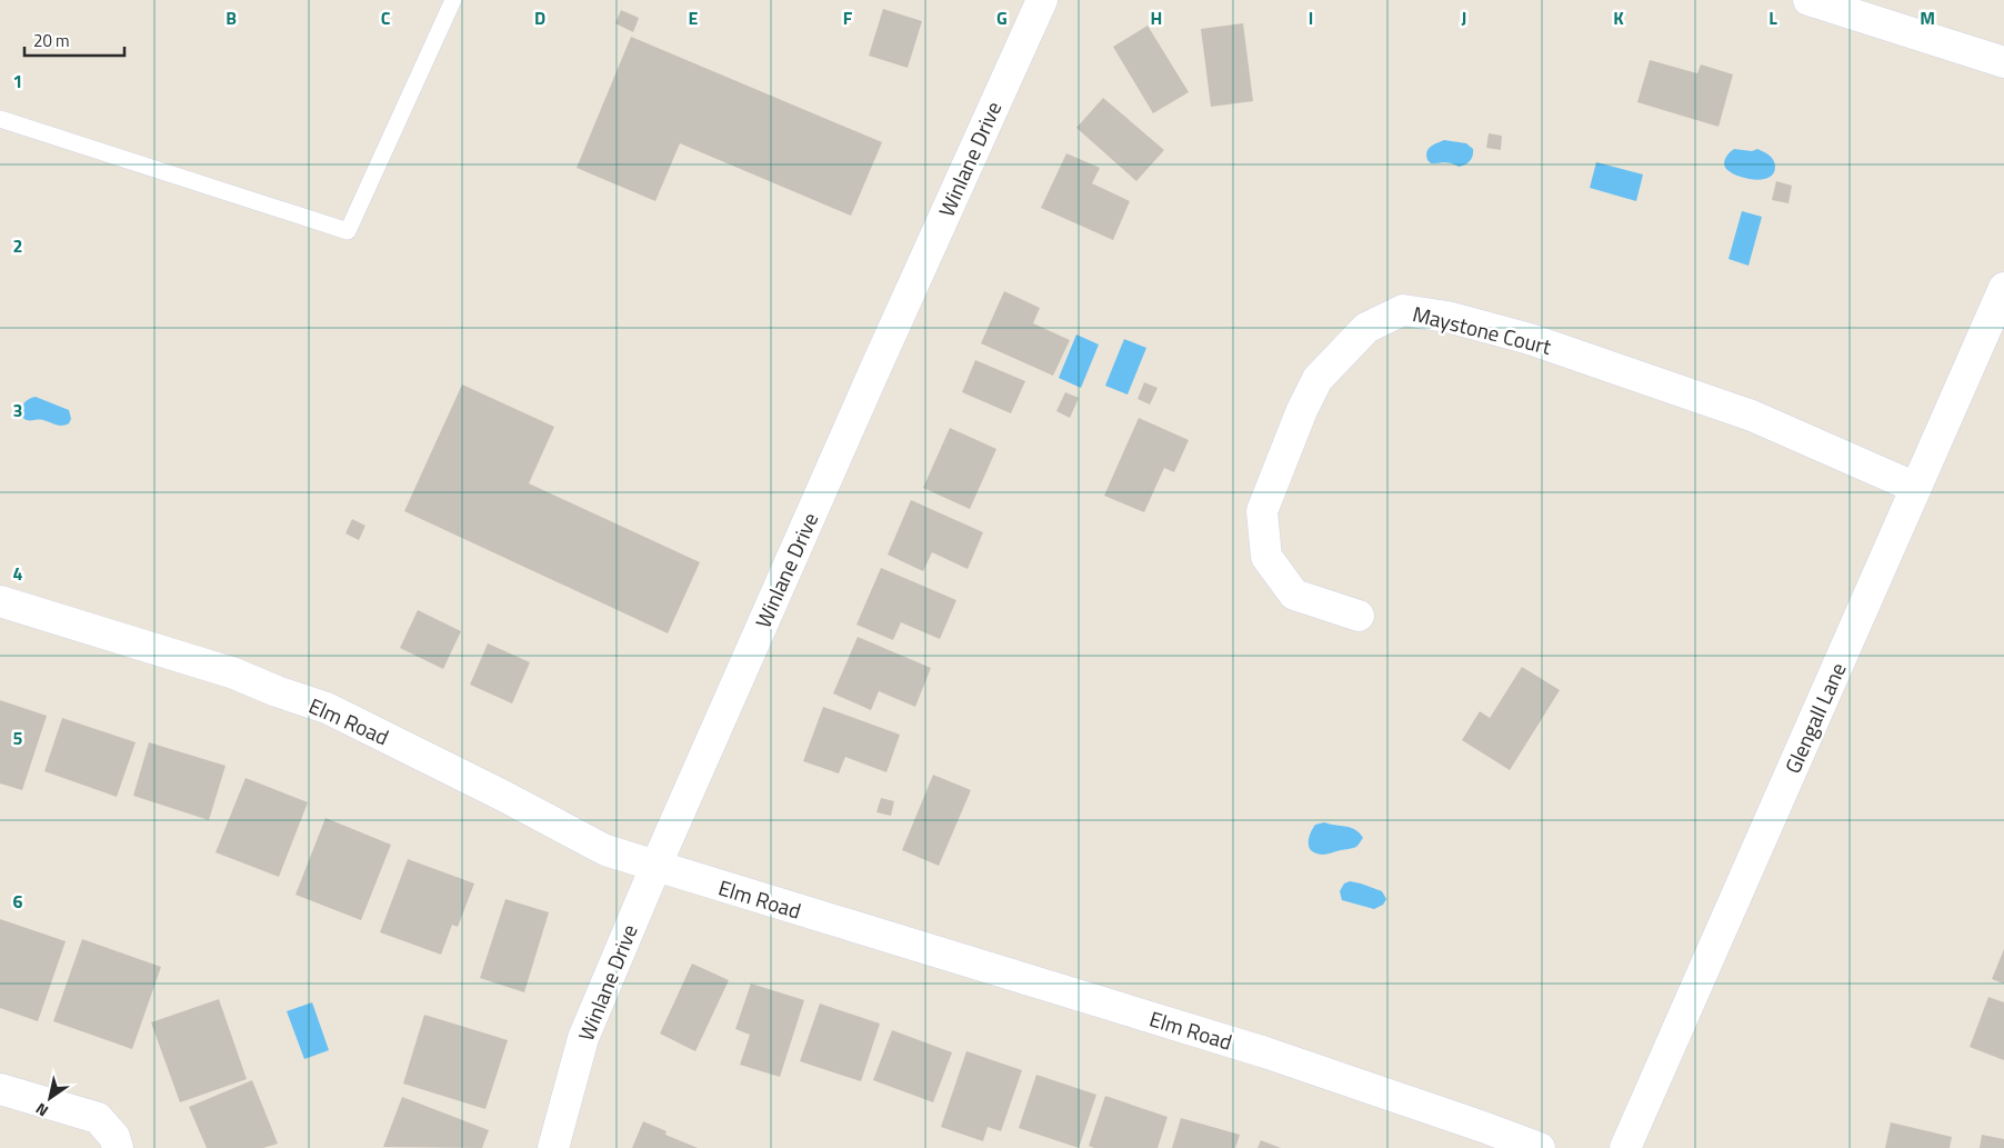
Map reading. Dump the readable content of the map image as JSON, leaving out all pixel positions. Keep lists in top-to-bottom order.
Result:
{
  "streets": {
    "street": [
      "Winlane Drive",
      "Maystone Court",
      "Glengall Lane",
      "Elm Road"
    ]
  },
  "crossings": [
    ["Winlane Drive", "Elm Road"],
    ["Maystone Court", "Glengall Lane"]
  ],
  "scale_bar": "20 m",
  "north": "bottom left",
  "grid": {
    "columns": [
      "B",
      "C",
      "D",
      "E",
      "F",
      "G",
      "H",
      "I",
      "J",
      "K",
      "L",
      "M"
    ],
    "rows": [
      "1",
      "2",
      "3",
      "4",
      "5",
      "6"
    ]
  }
}
